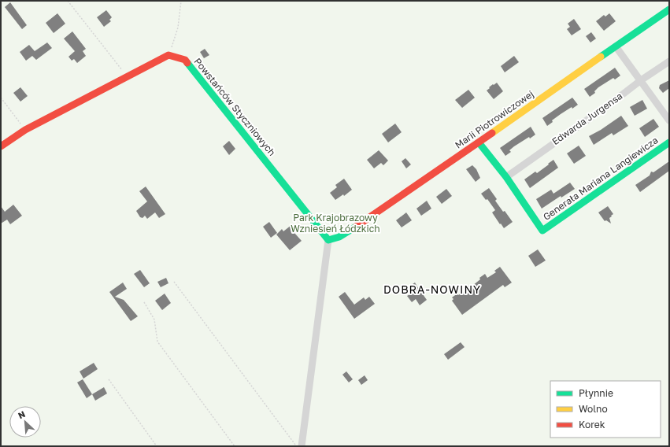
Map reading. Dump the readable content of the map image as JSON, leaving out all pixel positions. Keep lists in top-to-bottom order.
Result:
{
  "streets": {
    "street": [
      "Powstańców Styczniowych",
      "Edwarda Jurgensa",
      "Marii Piotrowiczowej",
      "Generała Mariana Langiewicza"
    ]
  },
  "crossings": [
    ["Powstańców Styczniowych", "Marii Piotrowiczowej"],
    ["Edwarda Jurgensa", "Generała Mariana Langiewicza"]
  ],
  "districts": ["DOBRA-NOWINY"],
  "parks": ["Park Krajobrazowy Wzniesień Łódzkich"],
  "legend": ["Płynnie", "Wolno", "Korek"],
  "north": "top left"
}
